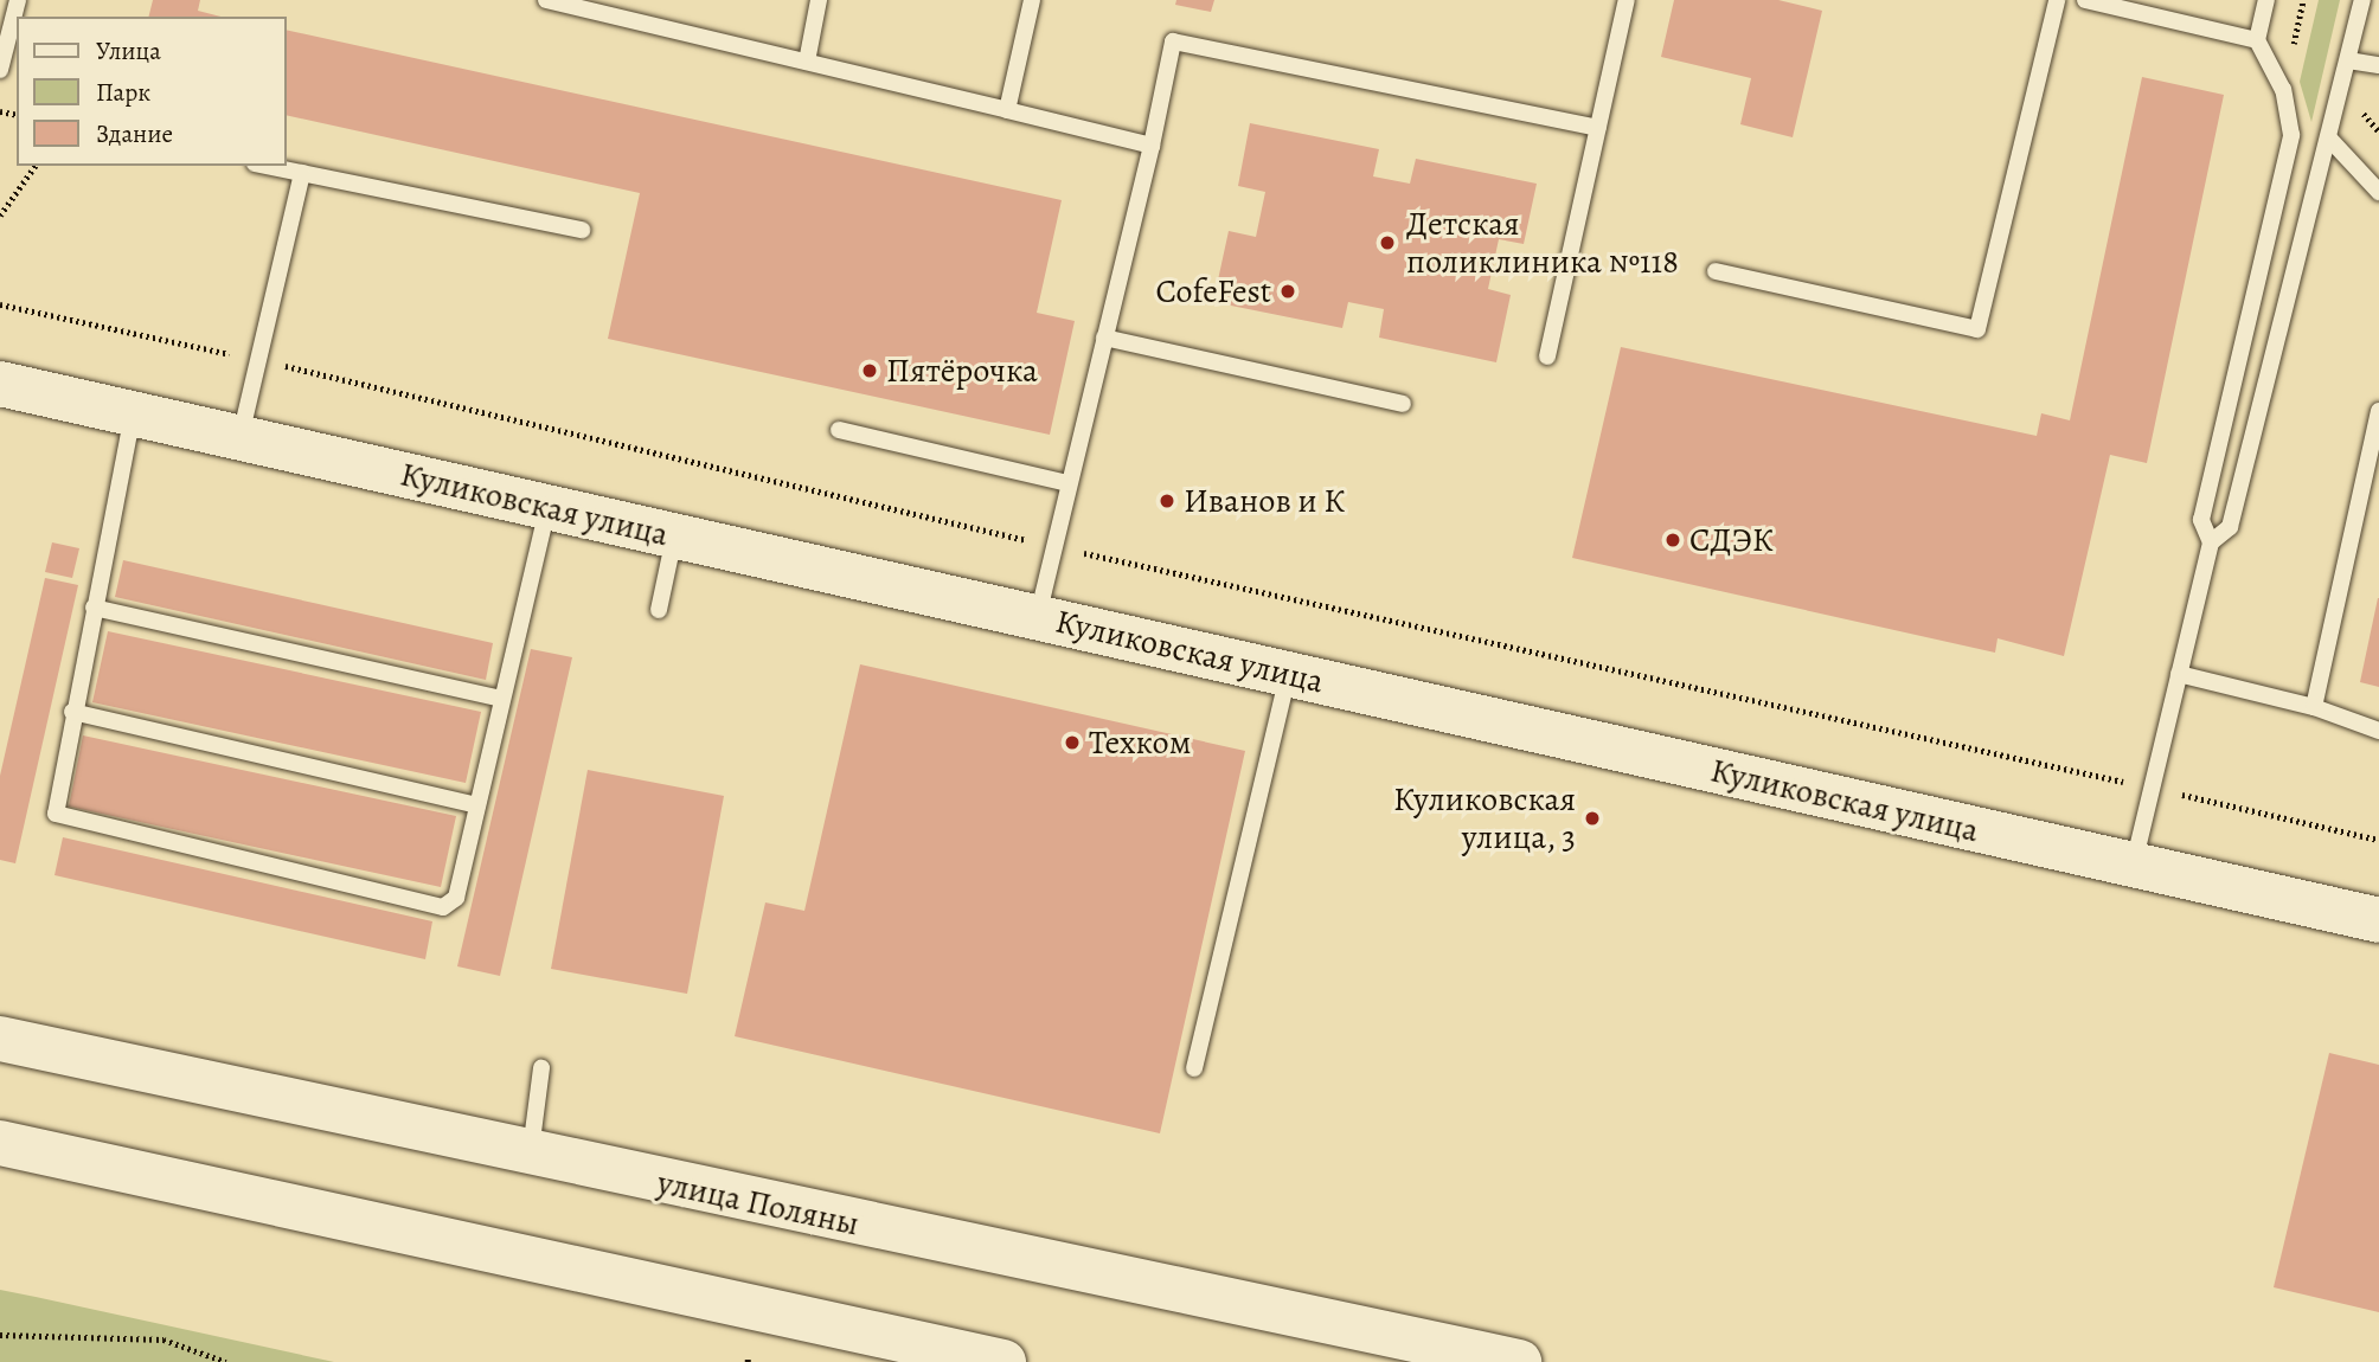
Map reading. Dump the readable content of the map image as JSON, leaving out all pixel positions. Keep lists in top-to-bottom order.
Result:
{
  "streets": {
    "main road": ["Куликовская улица", "улица Поляны"]
  },
  "places": [
    "Детская поликлиника №118",
    "CofeFest",
    "Пятёрочка",
    "Иванов и К",
    "СДЭК",
    "Техком",
    "Куликовская улица, 3"
  ],
  "legend": ["Улица", "Парк", "Здание"]
}
